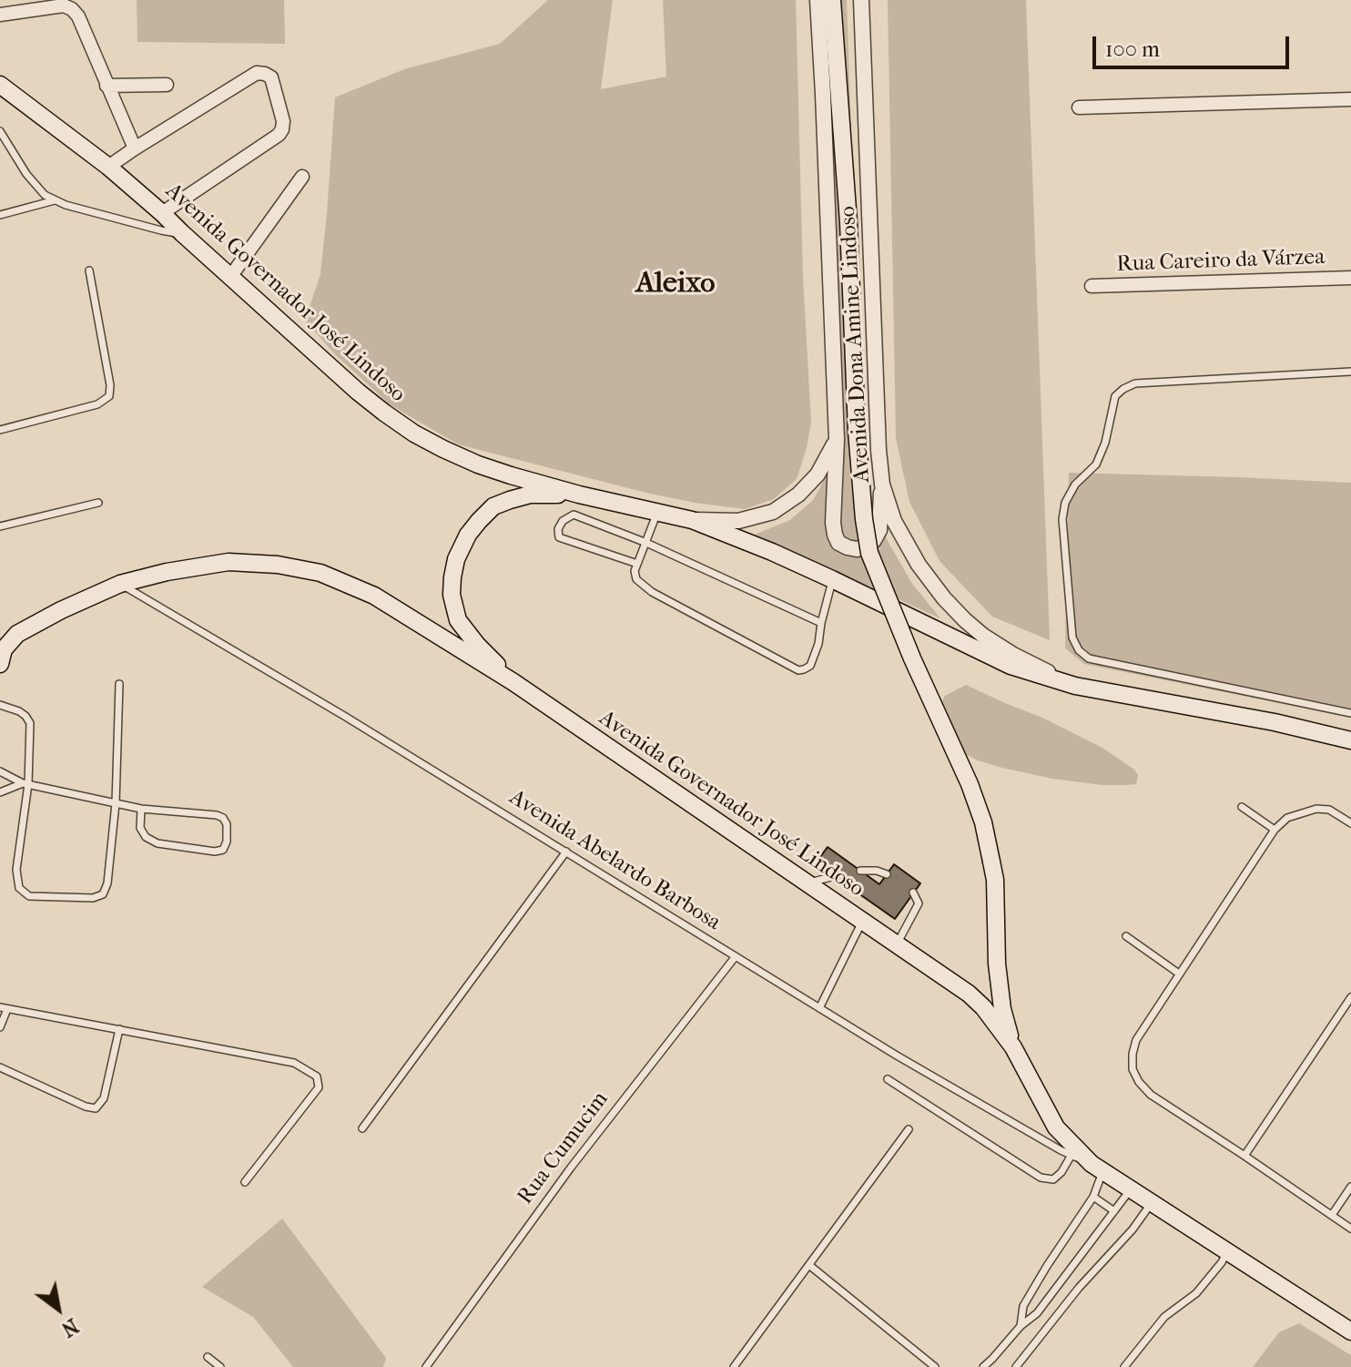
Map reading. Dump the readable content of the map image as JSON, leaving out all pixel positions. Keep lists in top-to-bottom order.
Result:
{
  "streets": {
    "main road": ["Avenida Governador José Lindoso"],
    "street": ["Rua Careiro da Várzea", "Avenida Dona Amine Lindoso"],
    "lane": ["Avenida Abelardo Barbosa", "Rua Cumucim"]
  },
  "crossings": [
    ["Avenida Governador José Lindoso", "Avenida Dona Amine Lindoso"],
    ["Avenida Governador José Lindoso", "Avenida Abelardo Barbosa"],
    ["Avenida Abelardo Barbosa", "Rua Cumucim"]
  ],
  "districts": ["Aleixo"],
  "scale_bar": "100 m",
  "north": "bottom right"
}
